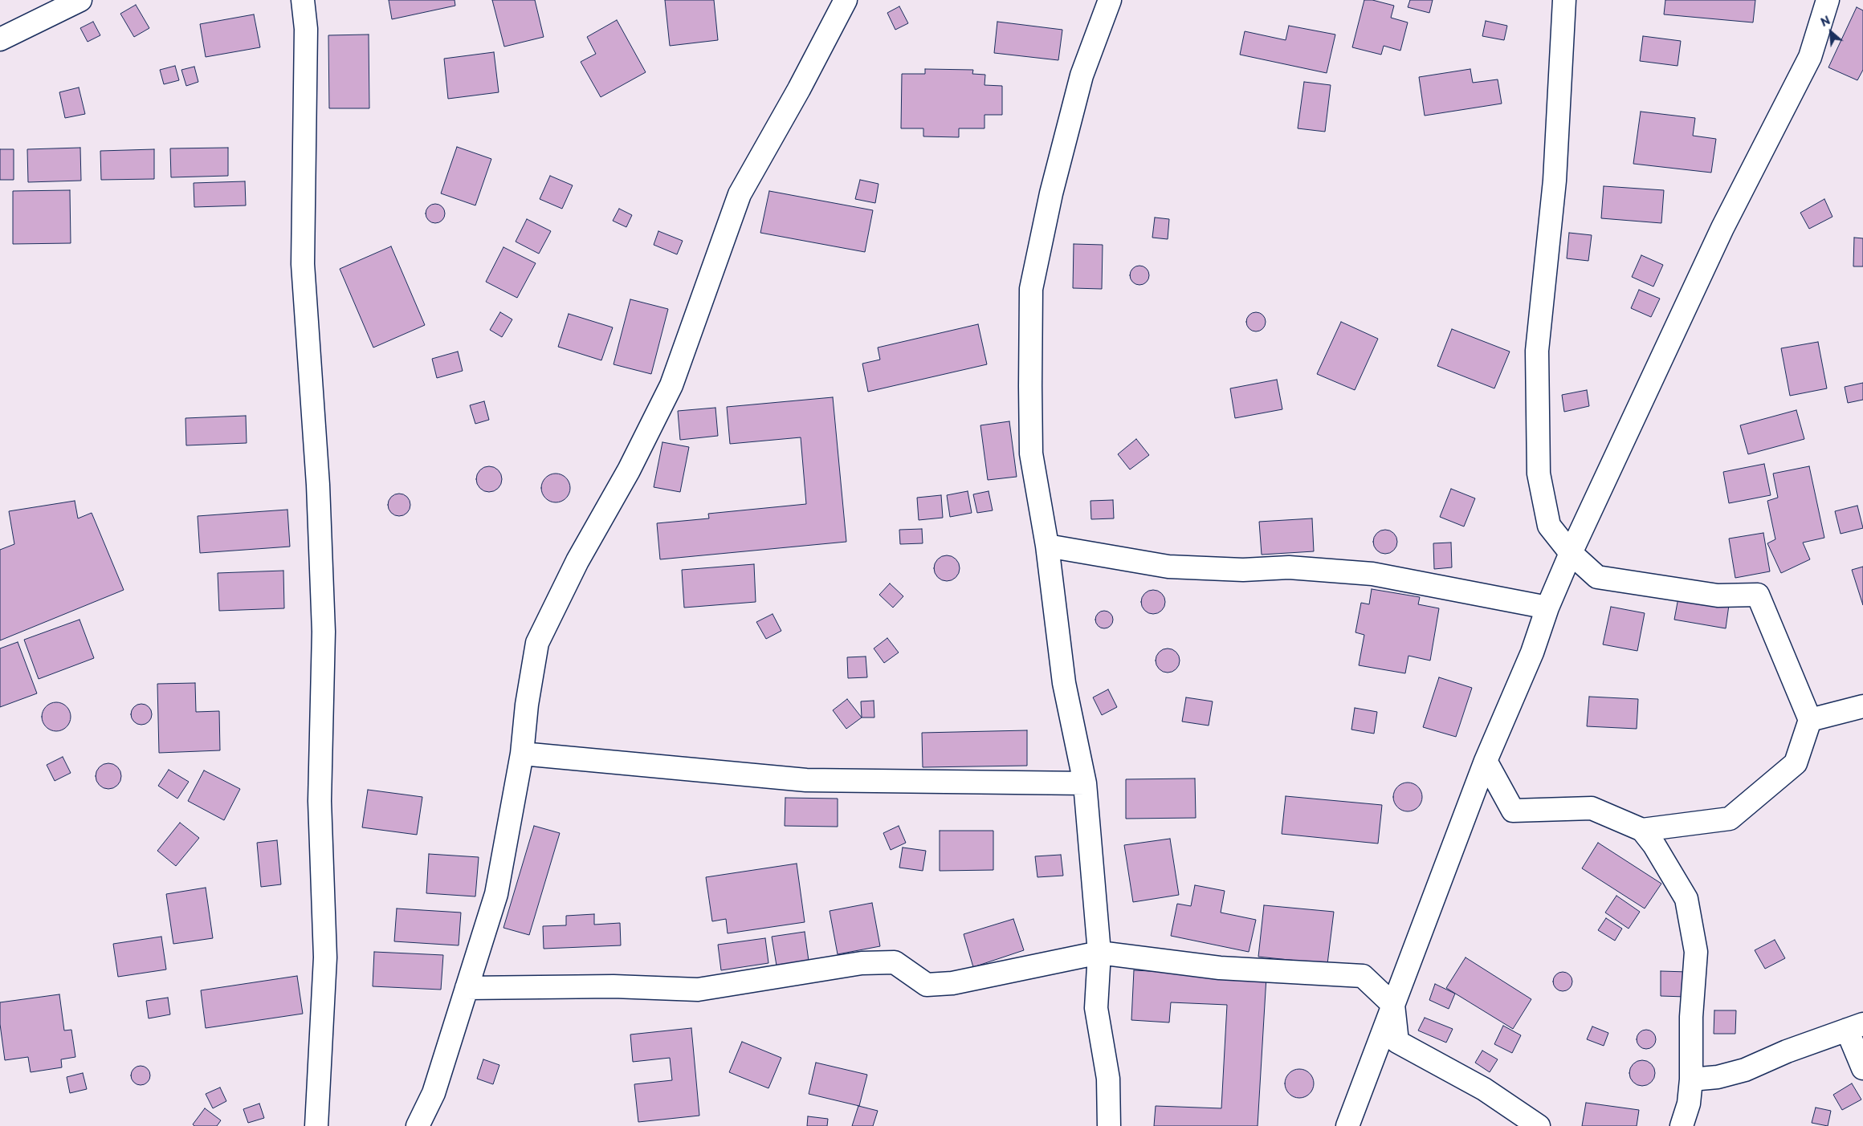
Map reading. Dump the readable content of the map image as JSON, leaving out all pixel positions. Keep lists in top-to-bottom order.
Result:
{
  "north": "top left"
}
